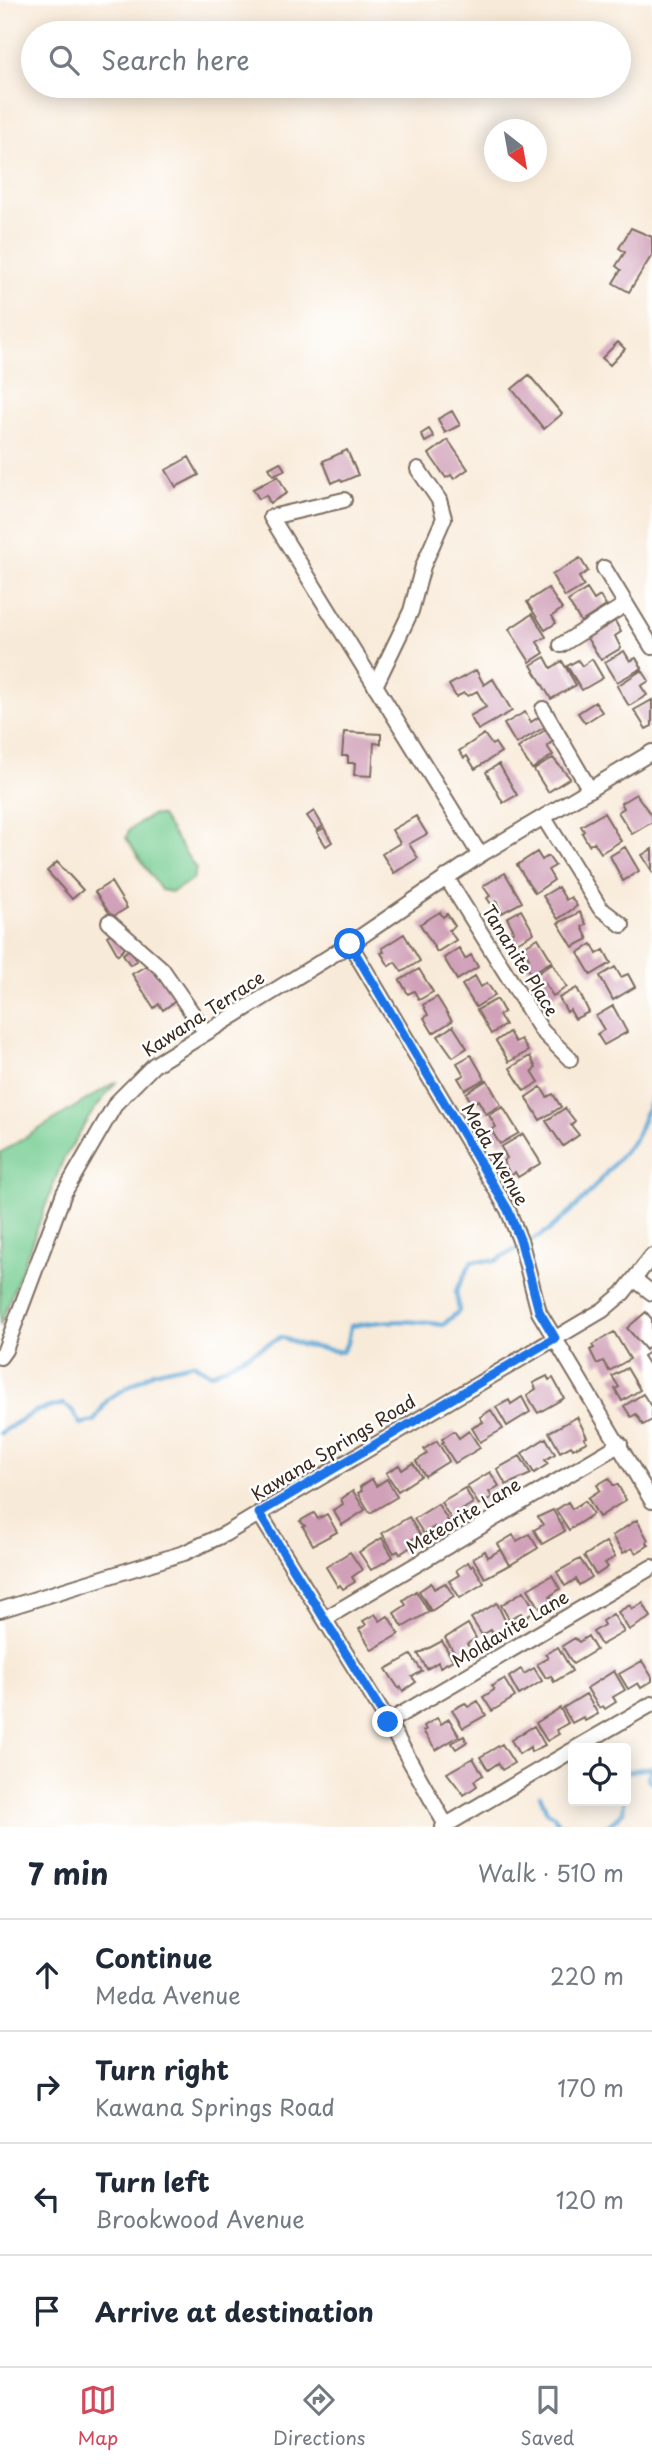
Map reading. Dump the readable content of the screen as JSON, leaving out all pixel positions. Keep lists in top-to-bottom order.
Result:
{
  "streets": {
    "street": [
      "Tananite Place",
      "Kawana Terrace",
      "Meda Avenue",
      "Kawana Springs Road",
      "Meteorite Lane",
      "Moldavite Lane"
    ]
  },
  "crossings": [
    ["Tananite Place", "Kawana Terrace"],
    ["Kawana Terrace", "Meda Avenue"],
    ["Meda Avenue", "Kawana Springs Road"],
    ["Meda Avenue", "Meteorite Lane"]
  ],
  "north": "bottom right",
  "page": {
    "search": "Search here",
    "heading": ["7 min", "Walk · 510 m"],
    "list": [
      ["Continue", "Meda Avenue", "220 m"],
      ["Turn right", "Kawana Springs Road", "170 m"],
      ["Turn left", "Brookwood Avenue", "120 m"],
      "Arrive at destination"
    ],
    "nav": ["Map", "Directions", "Saved"]
  }
}
